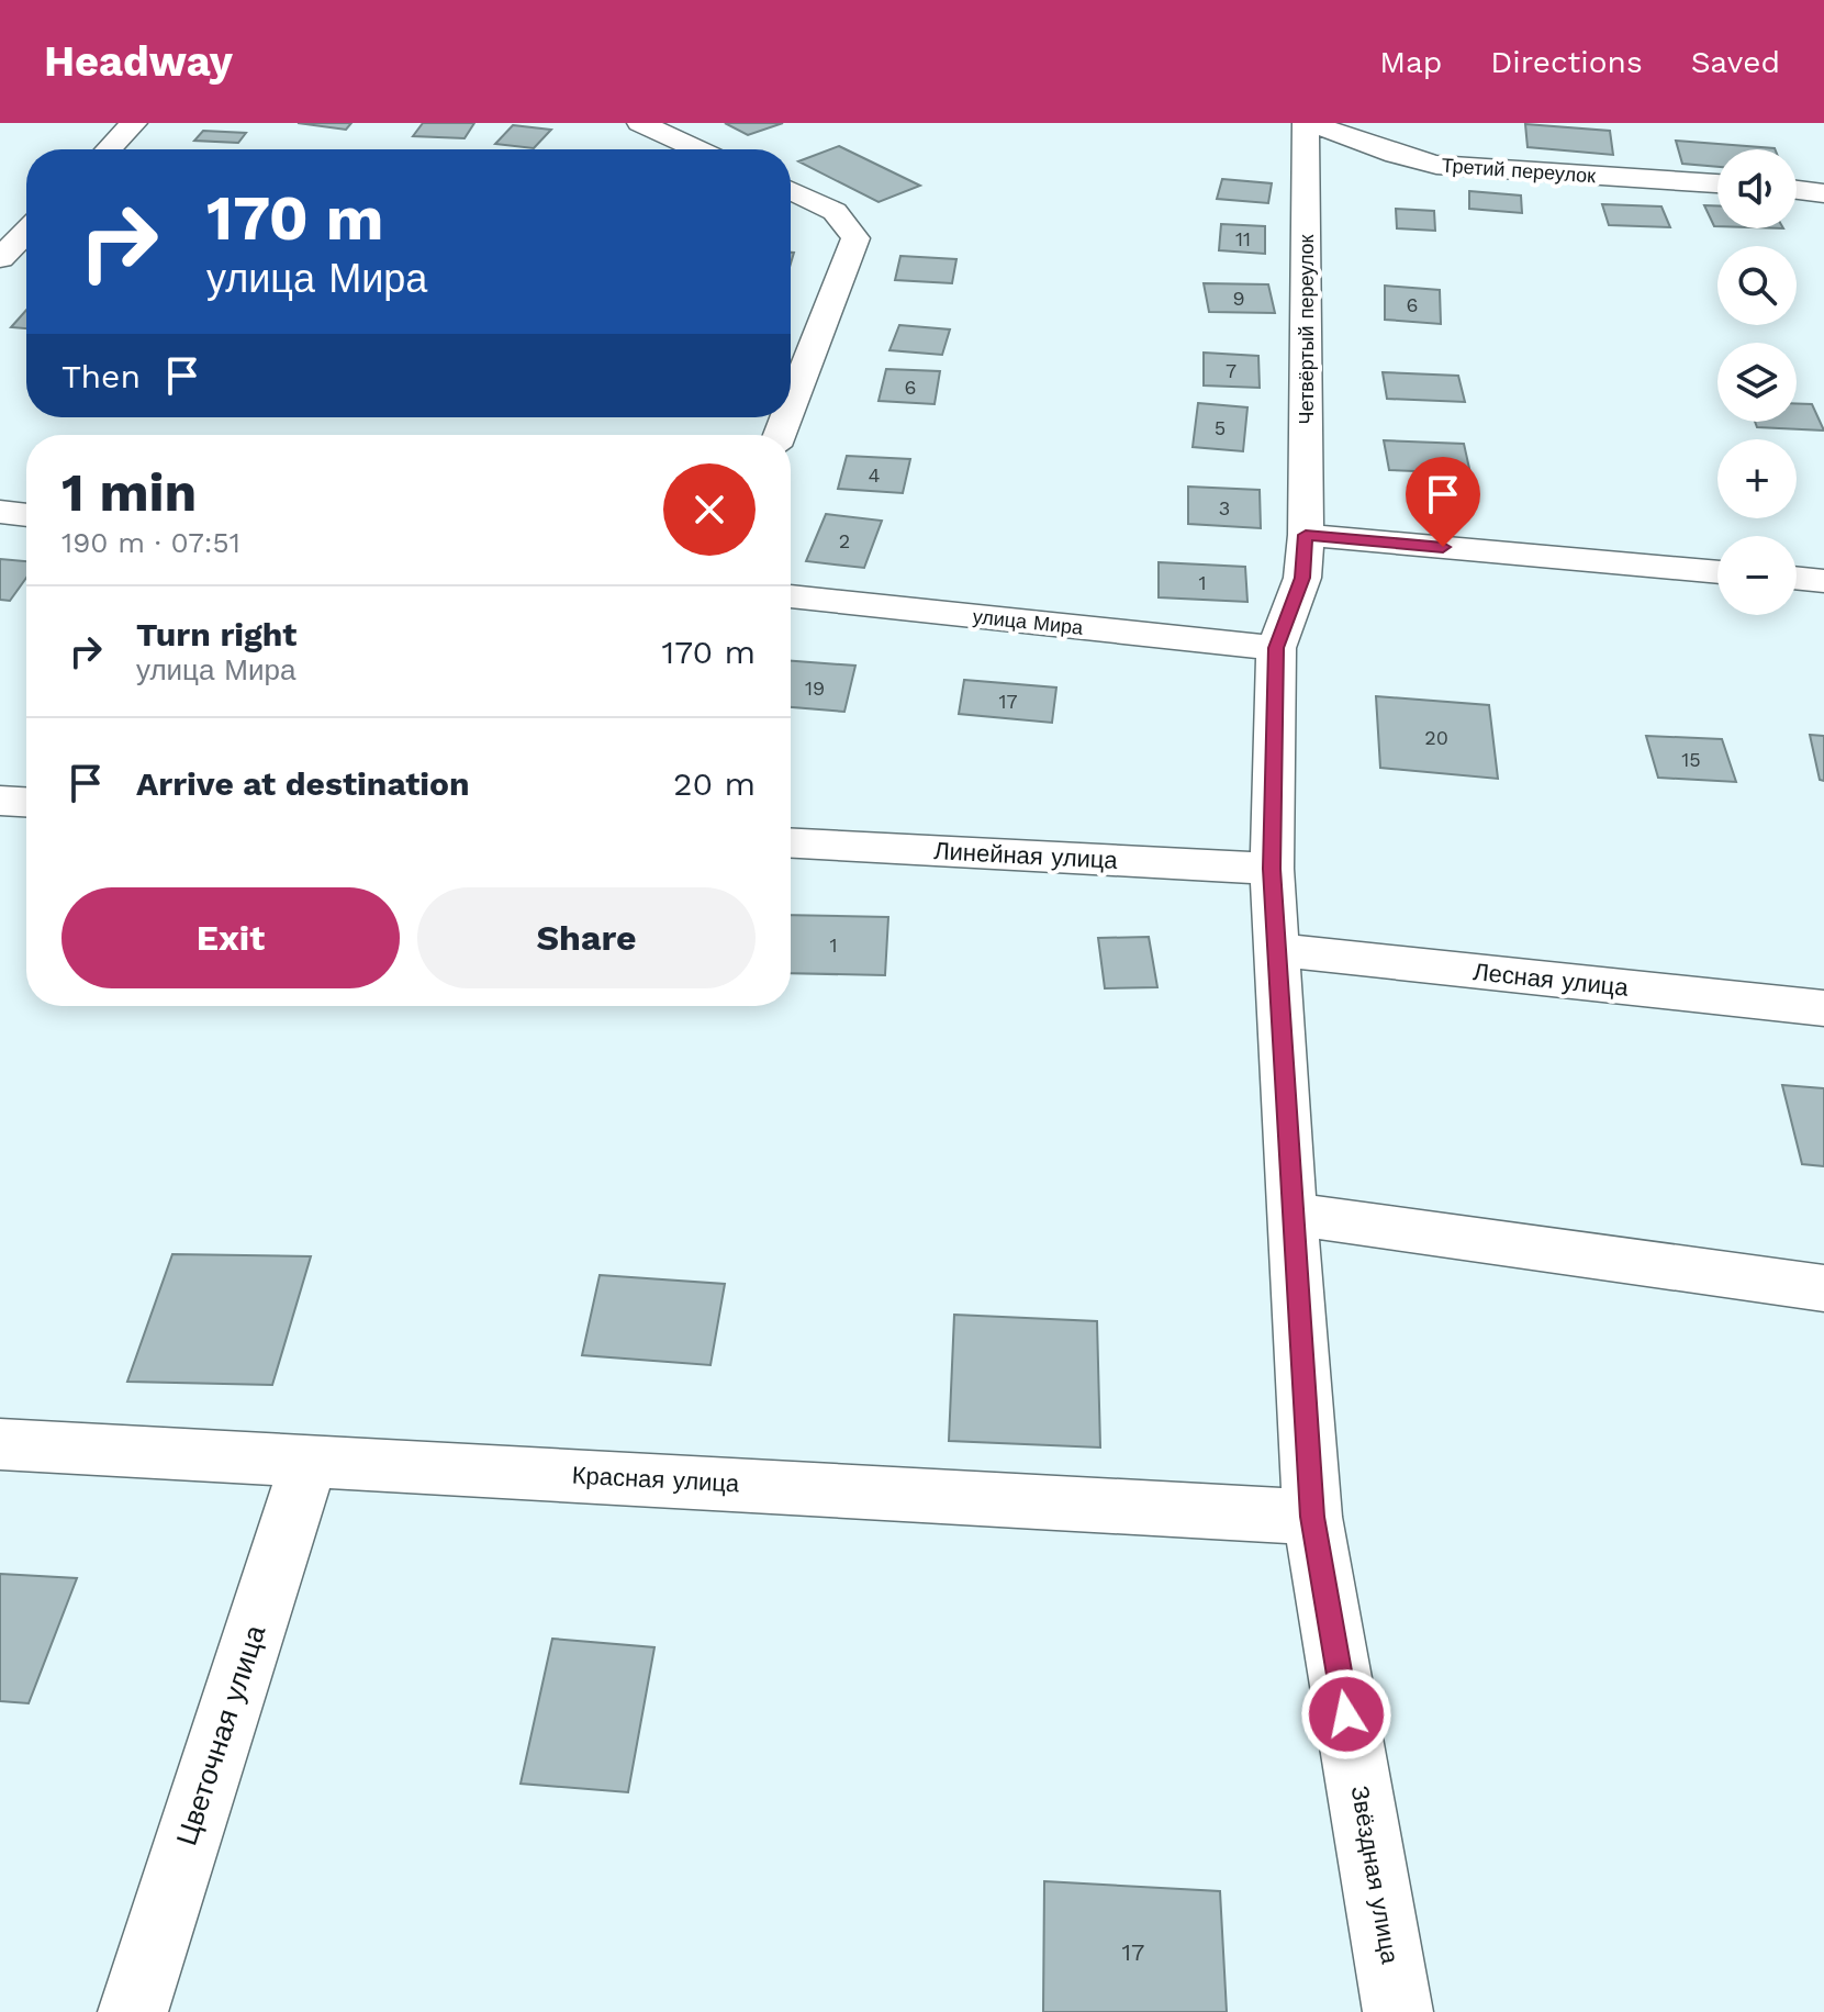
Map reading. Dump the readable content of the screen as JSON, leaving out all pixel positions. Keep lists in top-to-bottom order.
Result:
{
  "streets": {
    "street": [
      "Третий переулок",
      "Четвёртый переулок",
      "улица Мира",
      "Линейная улица",
      "Лесная улица",
      "Красная улица",
      "Цветочная улица",
      "Звёздная улица"
    ]
  },
  "crossings": [
    ["Третий переулок", "Четвёртый переулок"],
    ["Четвёртый переулок", "Звёздная улица"],
    ["улица Мира", "Звёздная улица"],
    ["Линейная улица", "Звёздная улица"],
    ["Лесная улица", "Звёздная улица"],
    ["Красная улица", "Цветочная улица"],
    ["Красная улица", "Звёздная улица"]
  ],
  "house_numbers": [
    "11",
    "9",
    "6",
    "7",
    "6",
    "5",
    "4",
    "3",
    "2",
    "1",
    "19",
    "17",
    "20",
    "15",
    "1",
    "17"
  ],
  "page": {
    "header": "Headway",
    "nav": ["Map", "Directions", "Saved"],
    "map_buttons": ["+", "−"],
    "turn": ["170 m", "улица Мира"],
    "then": "Then",
    "heading": ["1 min", "190 m · 07:51"],
    "list": [
      {
        "name": "Turn right",
        "note": "улица Мира",
        "value": "170 m"
      },
      {
        "name": "Arrive at destination",
        "value": "20 m"
      }
    ],
    "buttons": ["Exit", "Share"]
  }
}
